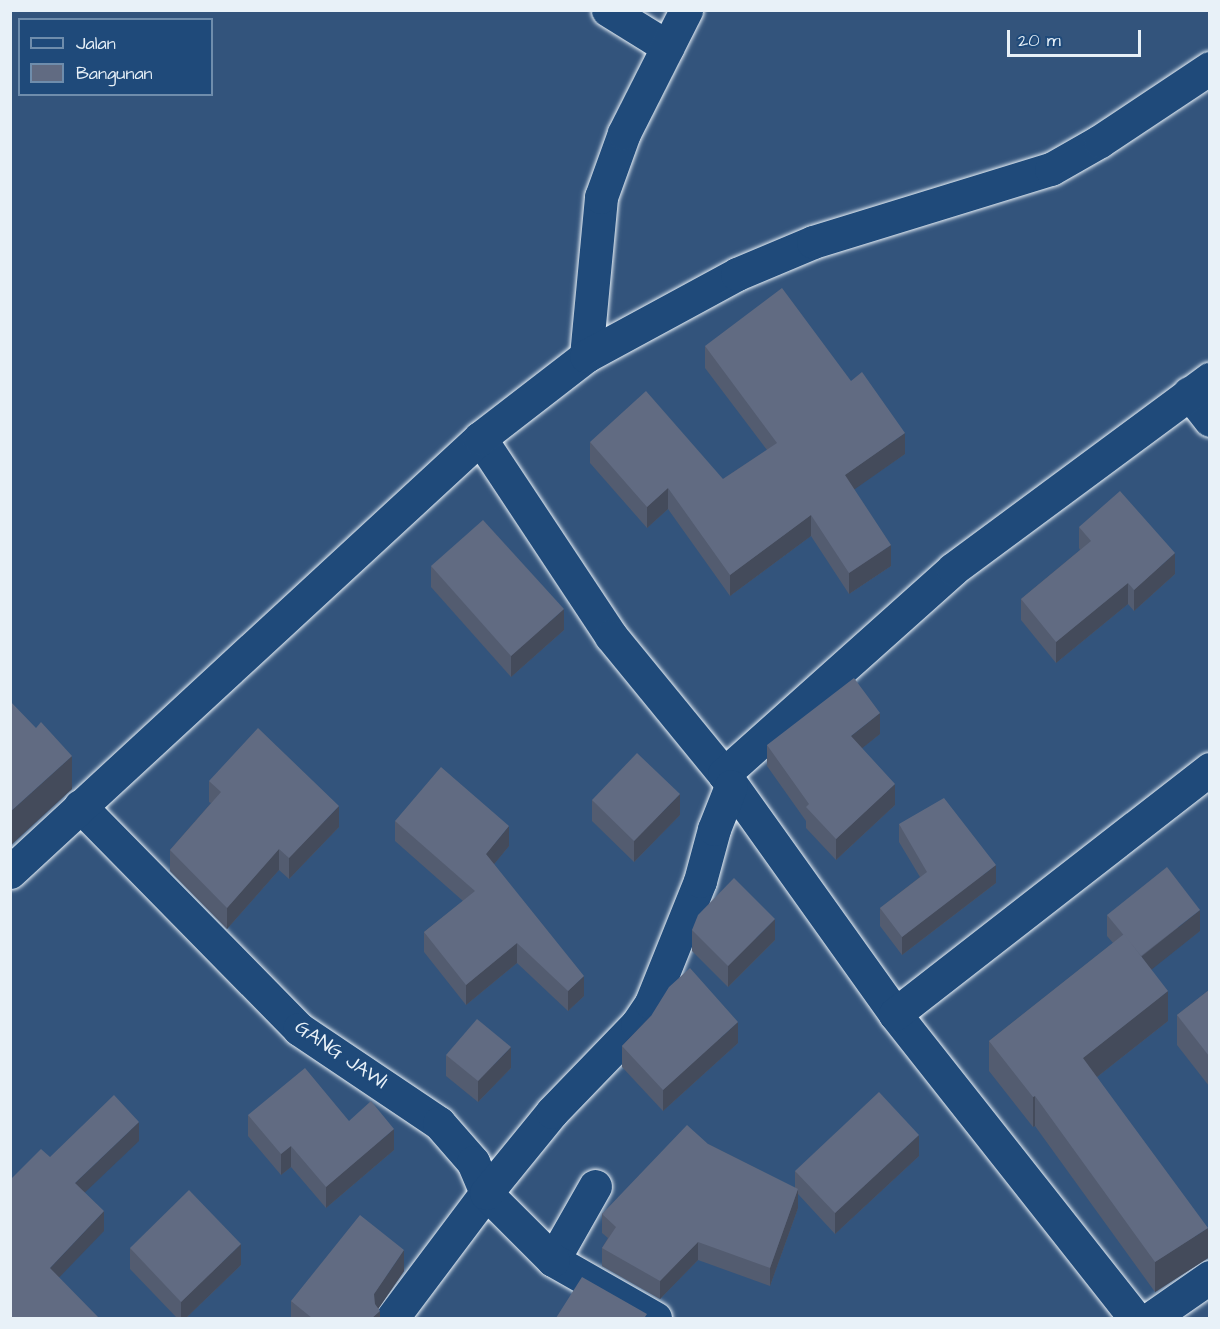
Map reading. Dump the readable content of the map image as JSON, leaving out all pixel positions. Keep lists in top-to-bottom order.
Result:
{
  "streets": {
    "street": ["GANG JAWI"]
  },
  "legend": ["Jalan", "Bangunan"],
  "scale_bar": "20 m"
}
